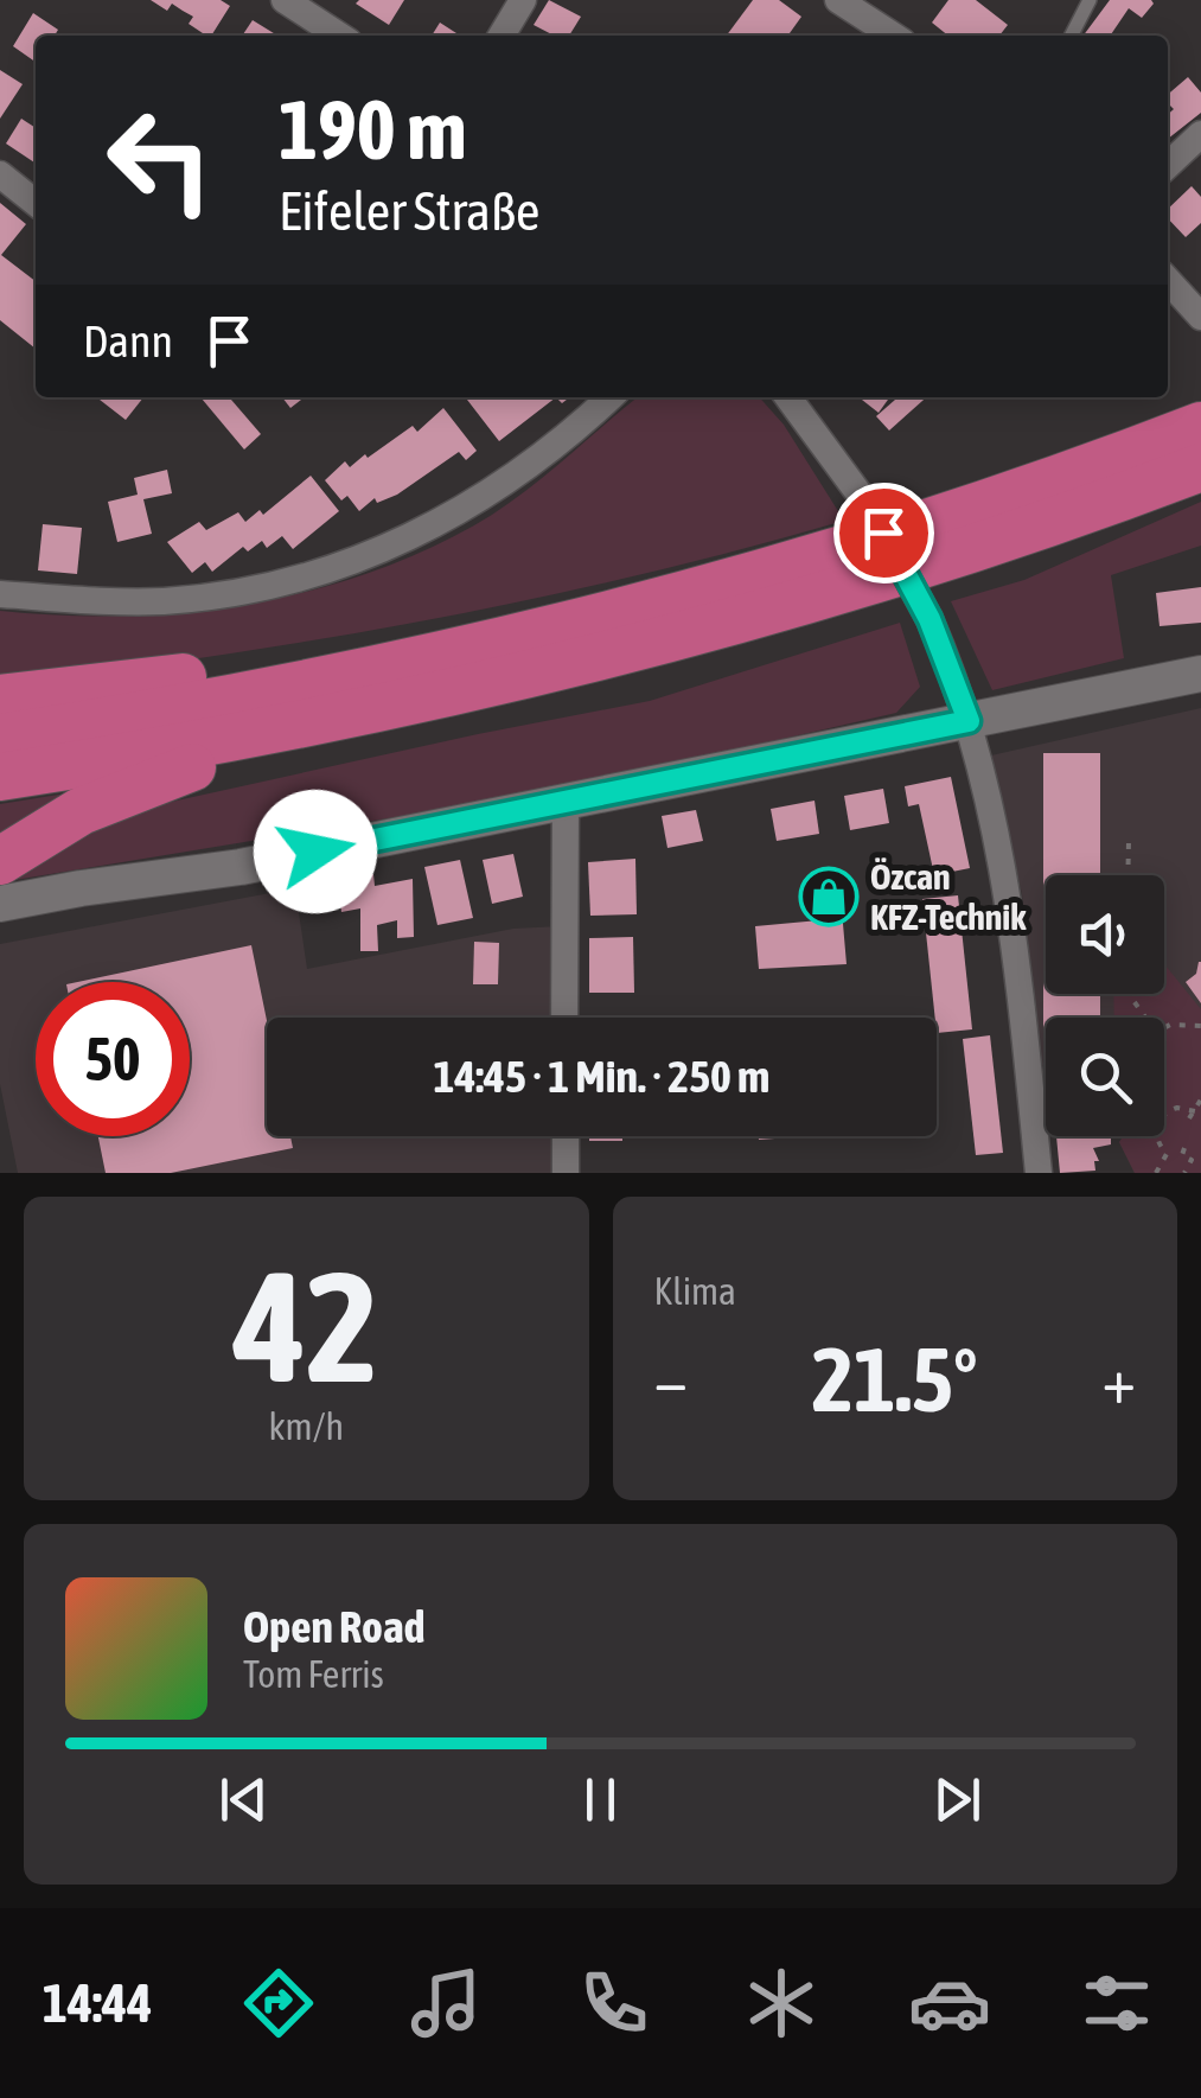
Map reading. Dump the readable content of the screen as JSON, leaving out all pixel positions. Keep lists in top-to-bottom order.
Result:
{
  "places": {
    "shop": ["Özcan KFZ-Technik"]
  },
  "page": {
    "turn": ["190 m", "Eifeler Straße"],
    "then": "Dann",
    "limit": "50",
    "trip": "14:45 · 1 Min. · 250 m",
    "tile": [
      ["42", "km/h"],
      "Klima"
    ],
    "heat": ["−", "21.5°", "+"],
    "song": ["Open Road", "Tom Ferris"],
    "tabs": "14:44"
  }
}
